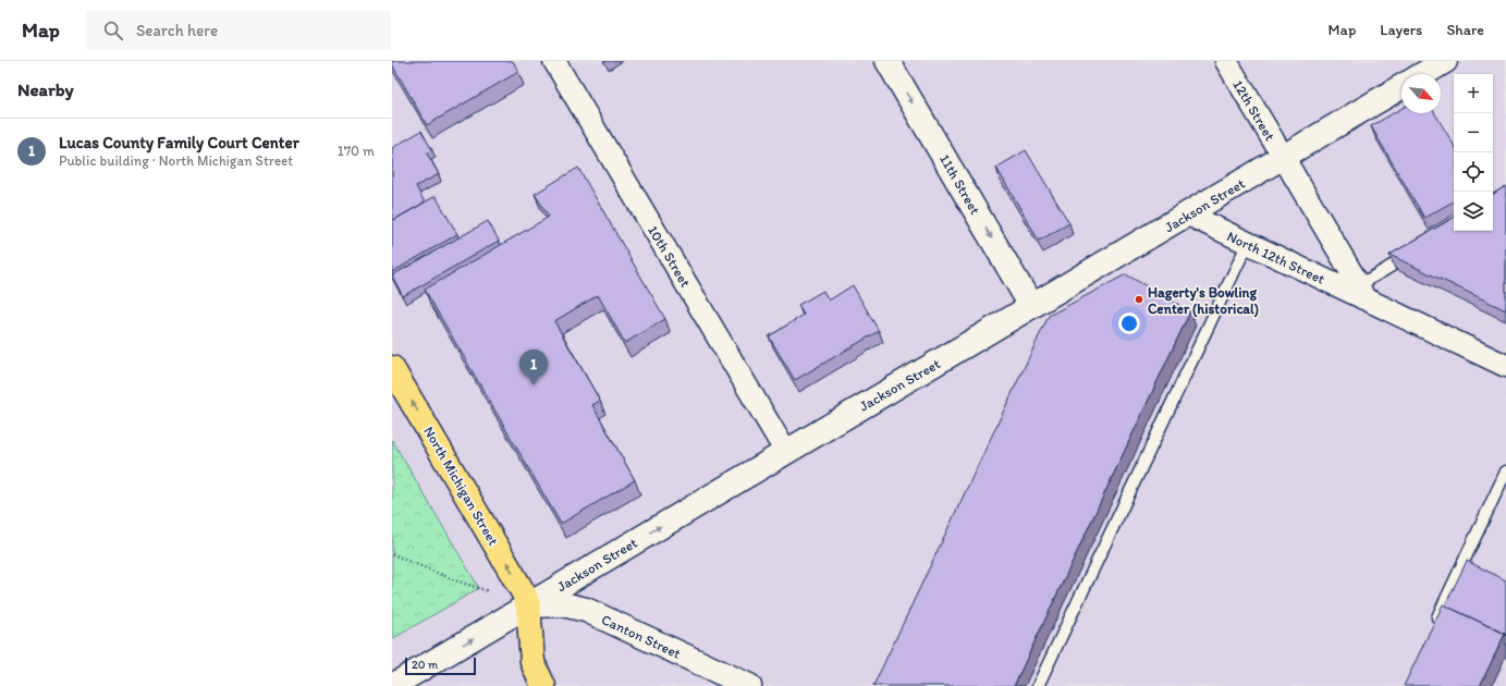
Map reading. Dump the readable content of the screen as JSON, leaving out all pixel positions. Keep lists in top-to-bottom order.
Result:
{
  "streets": {
    "main road": ["North Michigan Street"],
    "street": [
      "12th Street",
      "11th Street",
      "Jackson Street",
      "10th Street",
      "North 12th Street",
      "Canton Street"
    ]
  },
  "crossings": [
    ["12th Street", "Jackson Street"],
    ["12th Street", "North 12th Street"],
    ["11th Street", "Jackson Street"],
    ["Jackson Street", "10th Street"],
    ["Jackson Street", "North 12th Street"],
    ["Jackson Street", "North Michigan Street"],
    ["Jackson Street", "Canton Street"],
    ["North Michigan Street", "Canton Street"]
  ],
  "one_way": ["11th Street", "Jackson Street", "North Michigan Street"],
  "places": ["Hagerty's Bowling Center (historical)"],
  "scale_bar": "20 m",
  "north": "bottom right",
  "page": {
    "header": "Map",
    "search": "Search here",
    "nav": ["Map", "Layers", "Share"],
    "heading": "Nearby",
    "map_buttons": ["+", "−"],
    "list": [
      {
        "mark": "1",
        "name": "Lucas County Family Court Center",
        "note": "Public building · North Michigan Street",
        "value": "170 m"
      }
    ],
    "pins": "1",
    "scale": "20 m"
  }
}
